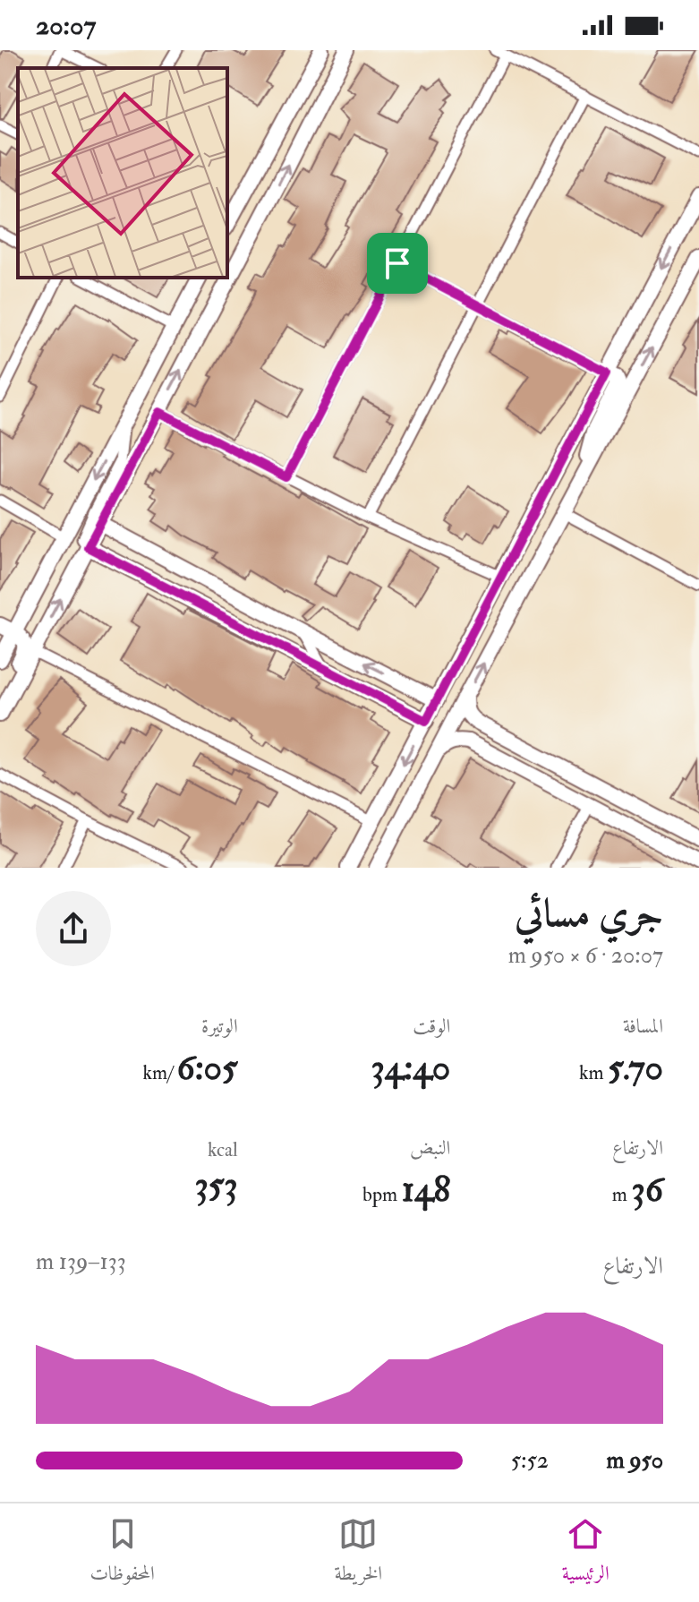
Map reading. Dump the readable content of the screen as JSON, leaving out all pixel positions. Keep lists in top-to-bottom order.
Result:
{
  "page": {
    "status": "20:07",
    "heading": ["جري مسائي", "20:07 · 6 × 950 m"],
    "stats": [
      ["المسافة", "5.70 km"],
      ["الوقت", "34:40"],
      ["الوتيرة", "6:05 /km"],
      ["الارتفاع", "36 m"],
      ["النبض", "148 bpm"],
      ["kcal", "353"]
    ],
    "chart": ["الارتفاع", "133–139 m"],
    "list": [
      {
        "name": "950 m",
        "note": "5:52"
      }
    ],
    "tabs": ["الرئيسية", "الخريطة", "المحفوظات"]
  }
}
